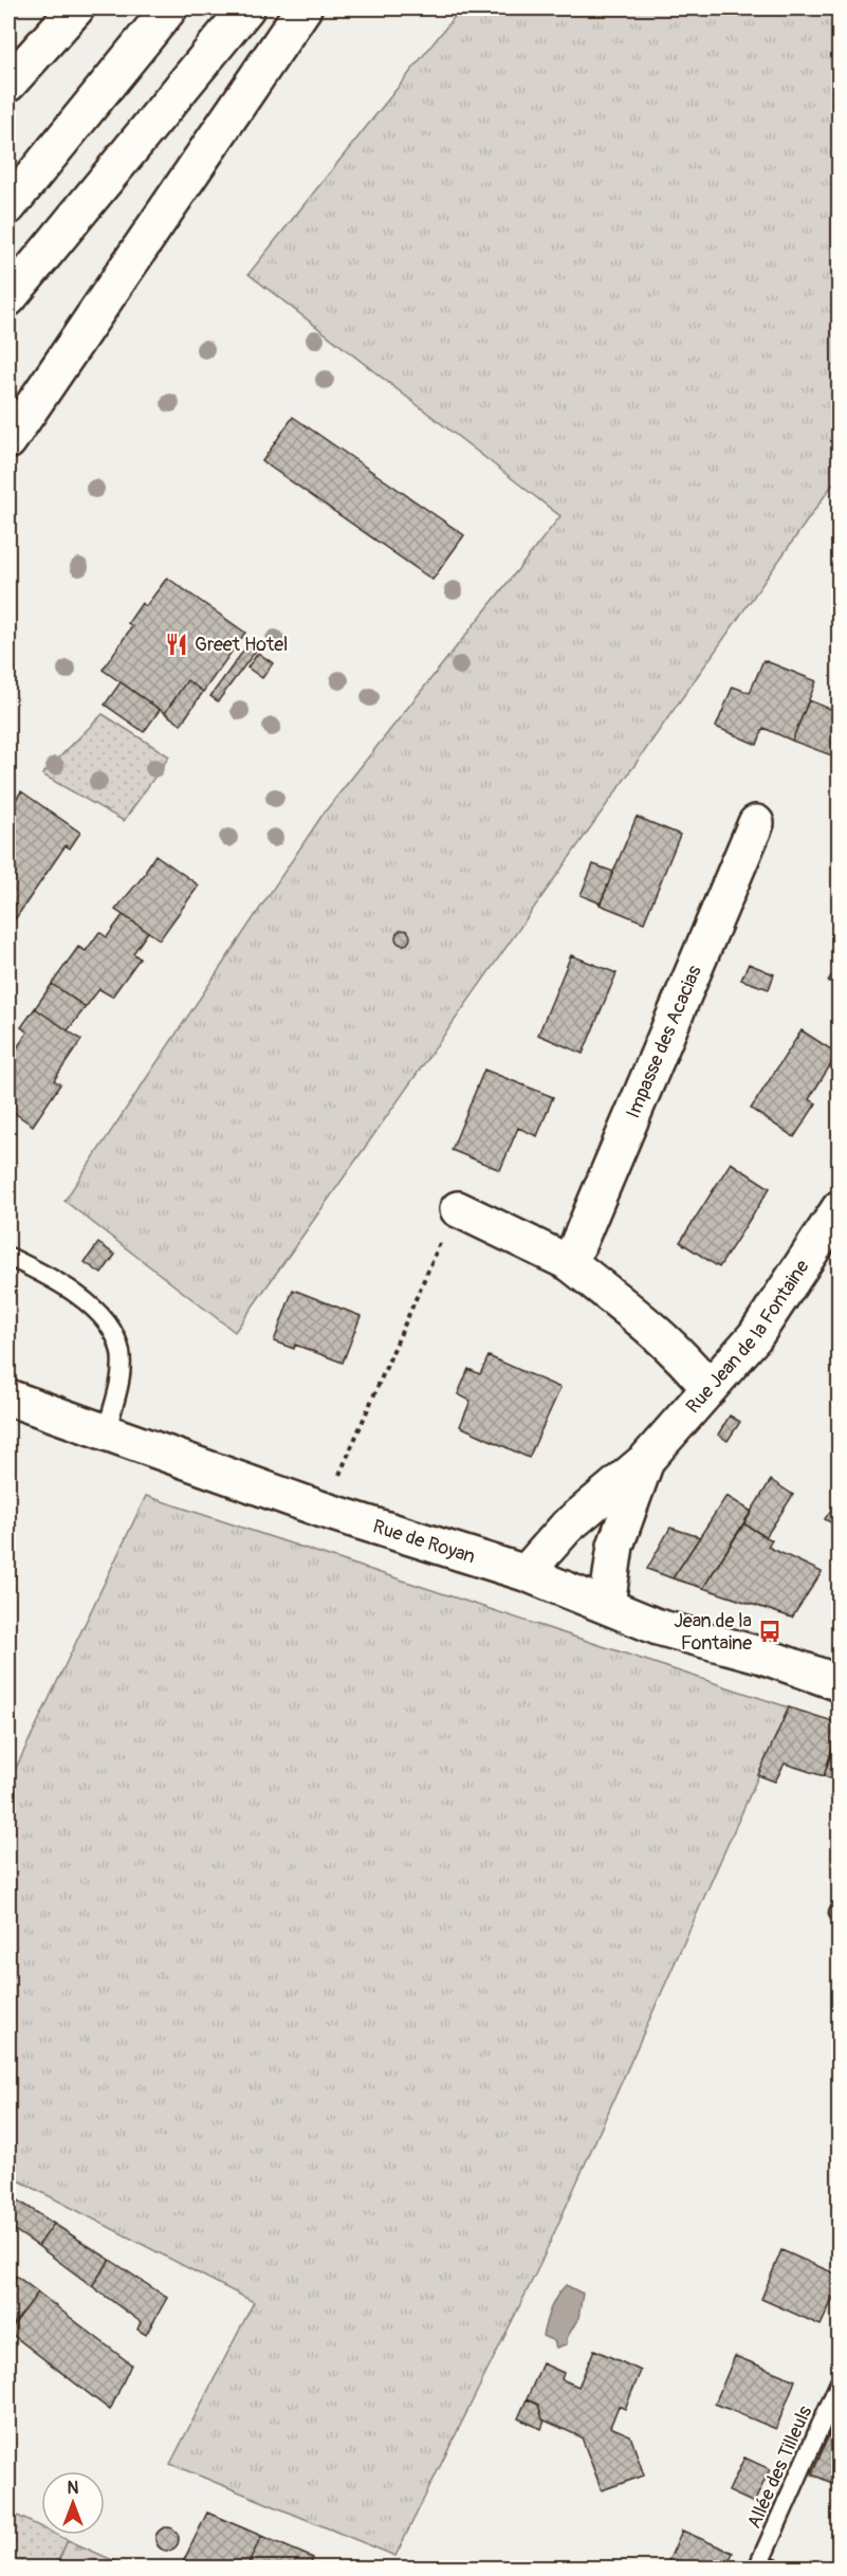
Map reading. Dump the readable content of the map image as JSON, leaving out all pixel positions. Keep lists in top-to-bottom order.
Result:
{
  "streets": {
    "main road": ["Impasse des Acacias", "Rue Jean de la Fontaine", "Rue de Royan"],
    "lane": ["Allée des Tilleuls"]
  },
  "crossings": [
    ["Rue Jean de la Fontaine", "Rue de Royan"]
  ],
  "places": {
    "restaurant": ["Greet Hotel"],
    "bus stop": ["Jean de la Fontaine"]
  },
  "north": "top"
}
